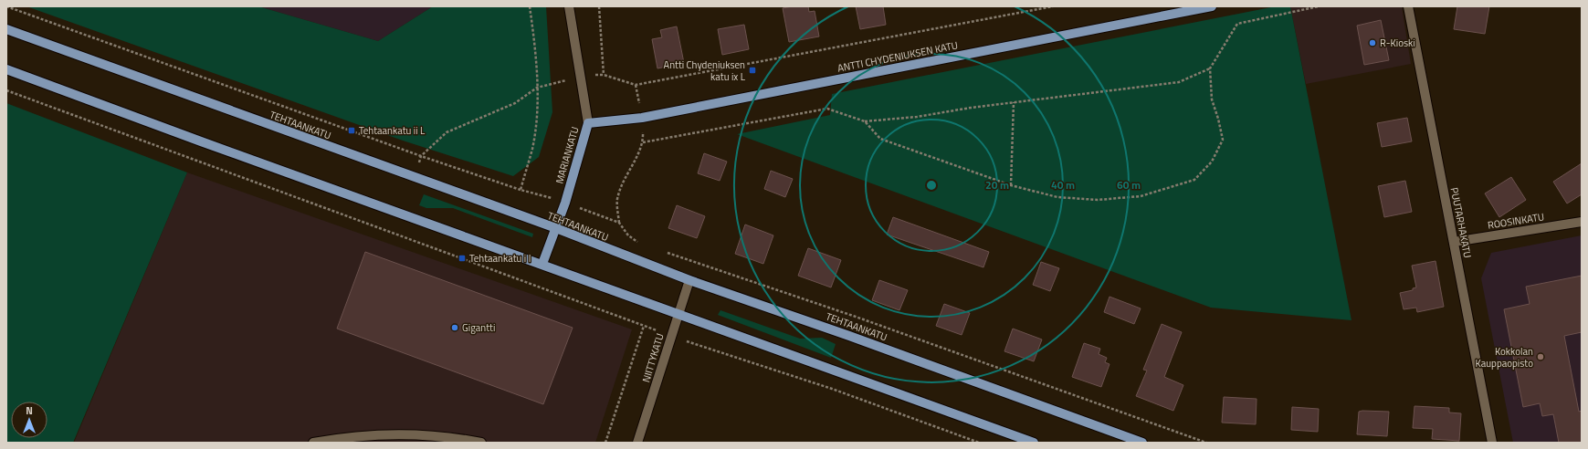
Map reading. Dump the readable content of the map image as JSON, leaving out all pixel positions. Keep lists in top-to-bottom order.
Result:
{
  "streets": {
    "main road": ["ANTTI CHYDENIUKSEN KATU", "TEHTAANKATU", "MARIANKATU"],
    "street": ["ROOSINKATU", "PUUTARHAKATU", "NIITTYKATU"]
  },
  "crossings": [
    ["ANTTI CHYDENIUKSEN KATU", "MARIANKATU"],
    ["TEHTAANKATU", "MARIANKATU"],
    ["TEHTAANKATU", "NIITTYKATU"],
    ["ROOSINKATU", "PUUTARHAKATU"]
  ],
  "places": {
    "other": ["R-Kioski", "Gigantti", "Kokkolan Kauppaopisto"],
    "transit": ["Antti Chydeniuksen katu ix L", "Tehtaankatu ii L", "Tehtaankatu i I"]
  },
  "north": "top",
  "rings": ["20 m", "40 m", "60 m"]
}
